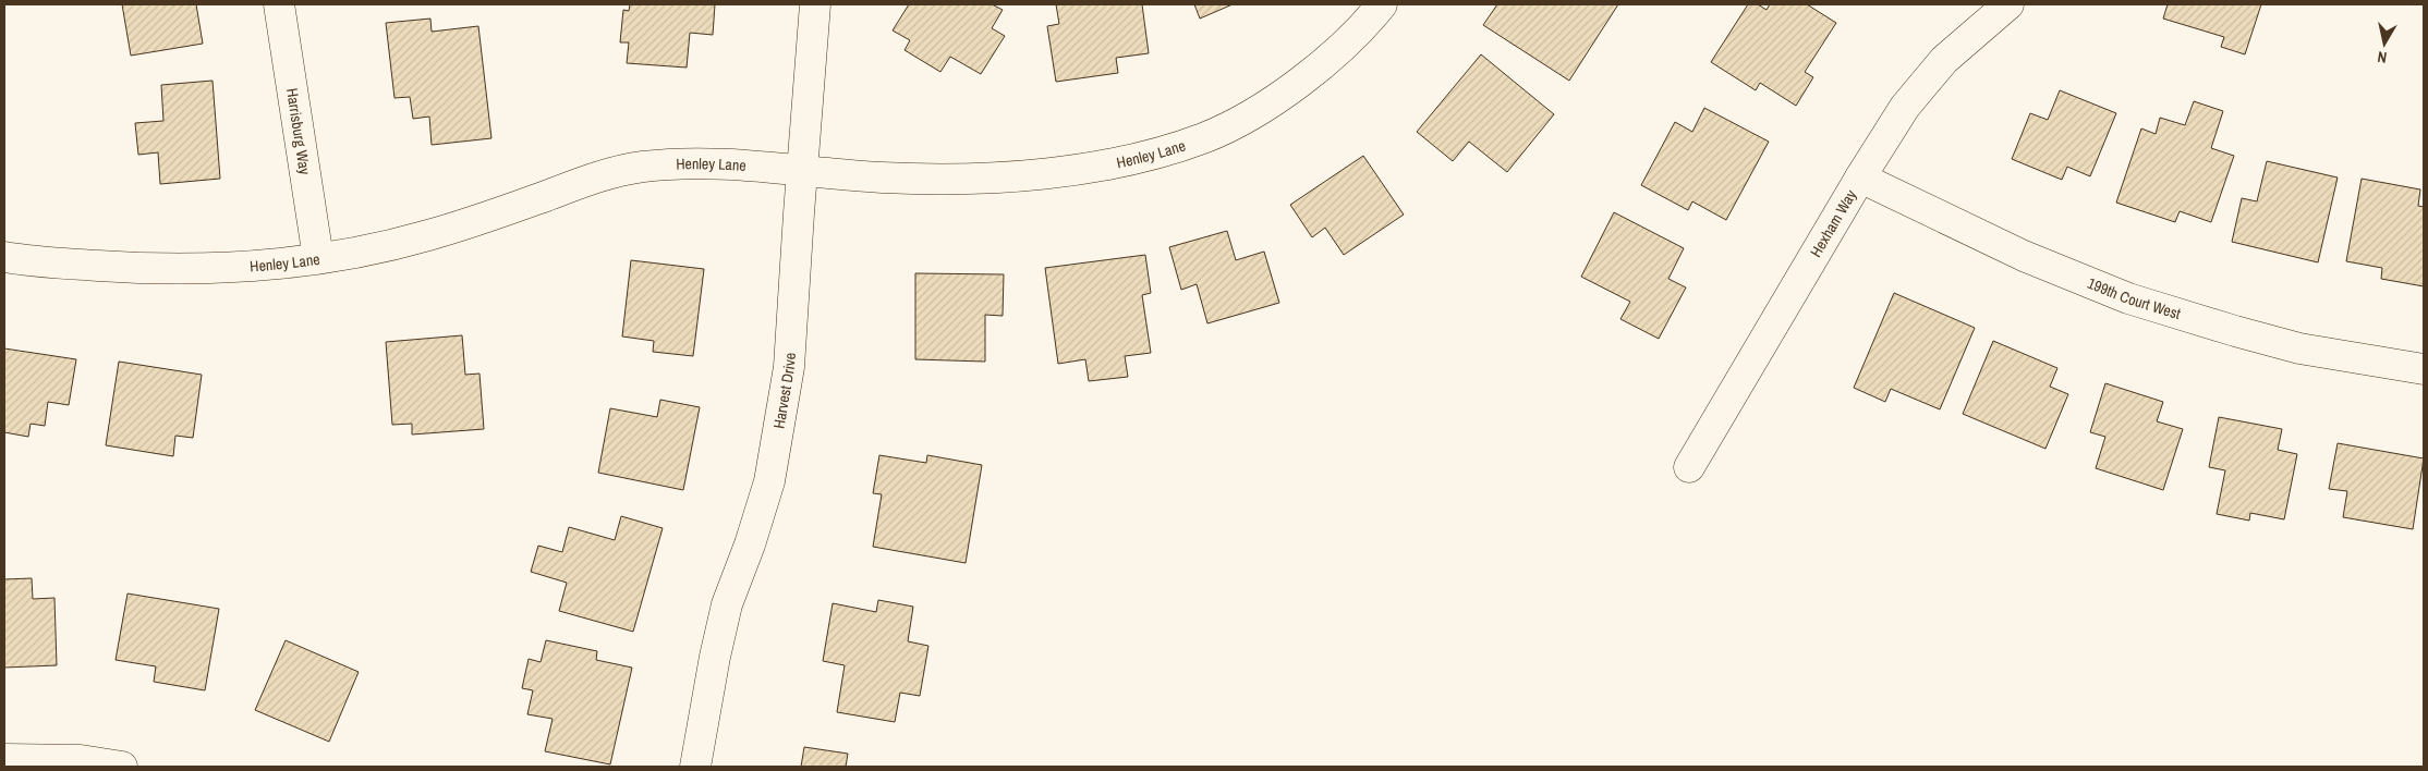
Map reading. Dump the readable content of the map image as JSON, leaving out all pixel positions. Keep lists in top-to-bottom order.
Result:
{
  "streets": {
    "street": [
      "Harrisburg Way",
      "Henley Lane",
      "Hexham Way",
      "199th Court West",
      "Harvest Drive"
    ]
  },
  "crossings": [
    ["Harrisburg Way", "Henley Lane"],
    ["Henley Lane", "Harvest Drive"],
    ["Hexham Way", "199th Court West"]
  ],
  "north": "bottom"
}
